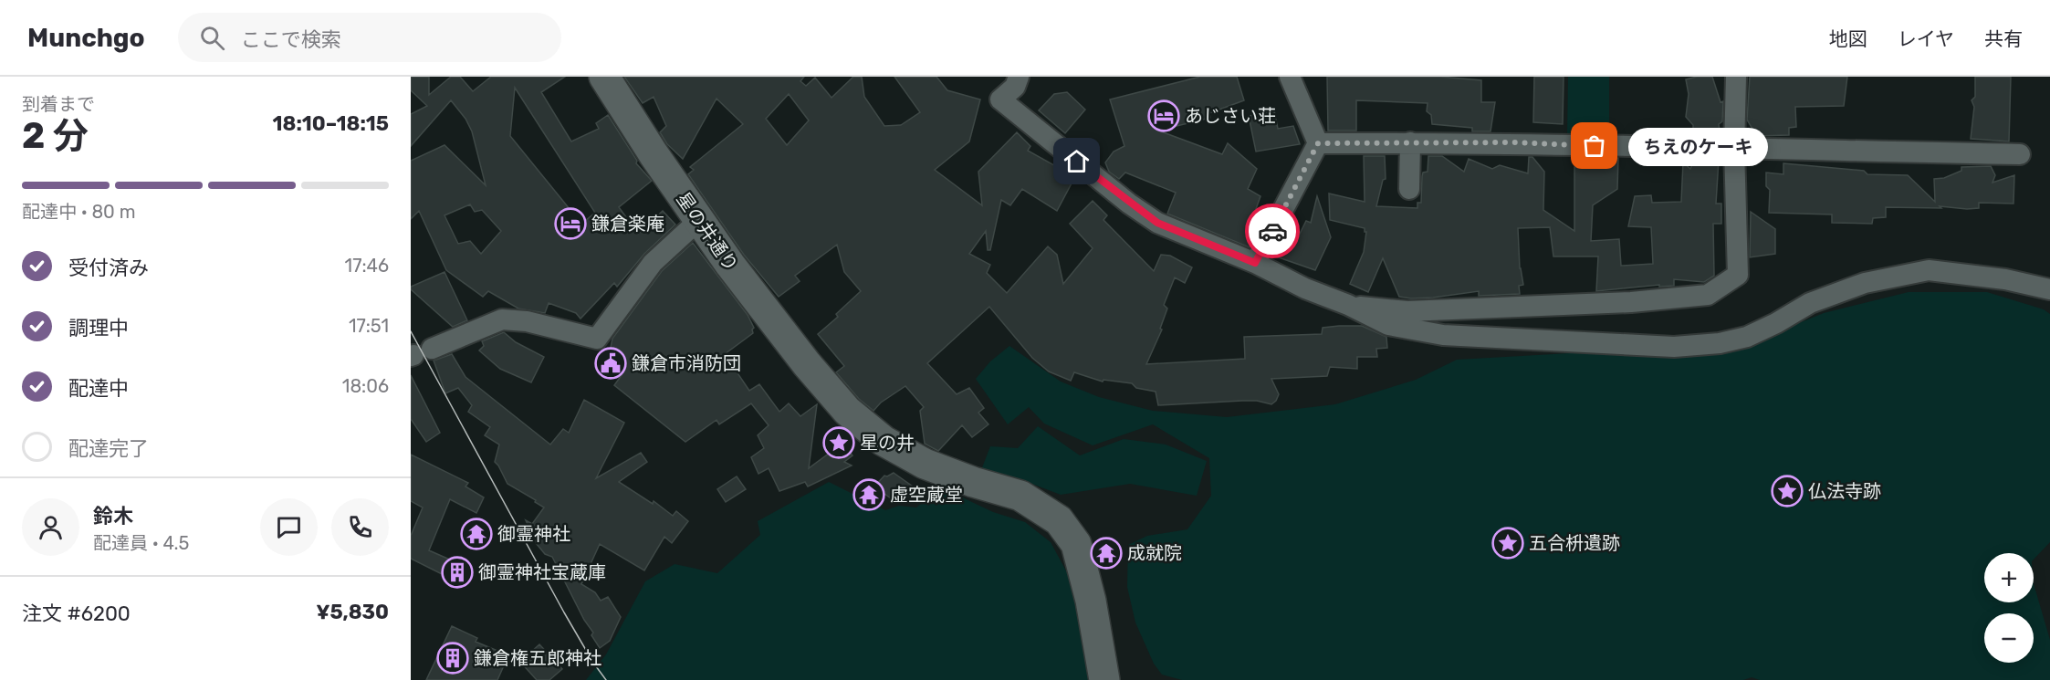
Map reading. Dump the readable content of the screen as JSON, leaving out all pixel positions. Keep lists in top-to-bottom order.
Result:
{
  "streets": {
    "street": ["星の井通り"]
  },
  "places": {
    "hotel": ["あじさい荘", "鎌倉楽庵"],
    "other": ["ちえのケーキ"],
    "public building": ["鎌倉市消防団"],
    "place": ["星の井", "仏法寺跡", "五合枡遺跡"],
    "temple": ["虚空蔵堂", "御霊神社", "成就院"],
    "building": ["御霊神社宝蔵庫", "鎌倉権五郎神社"]
  },
  "page": {
    "header": "Munchgo",
    "search": "ここで検索",
    "nav": ["地図", "レイヤ", "共有"],
    "heading": ["2 分", "到着まで", "18:10–18:15"],
    "panel": [
      "鈴木",
      "配達員 · 4.5",
      "注文 #6200",
      "¥5,830"
    ],
    "bubble": "ちえのケーキ",
    "bar": "配達中 · 80 m",
    "list": [
      ["受付済み", "17:46"],
      ["調理中", "17:51"],
      ["配達中", "18:06"],
      "配達完了"
    ],
    "map_buttons": ["+", "−"]
  }
}
